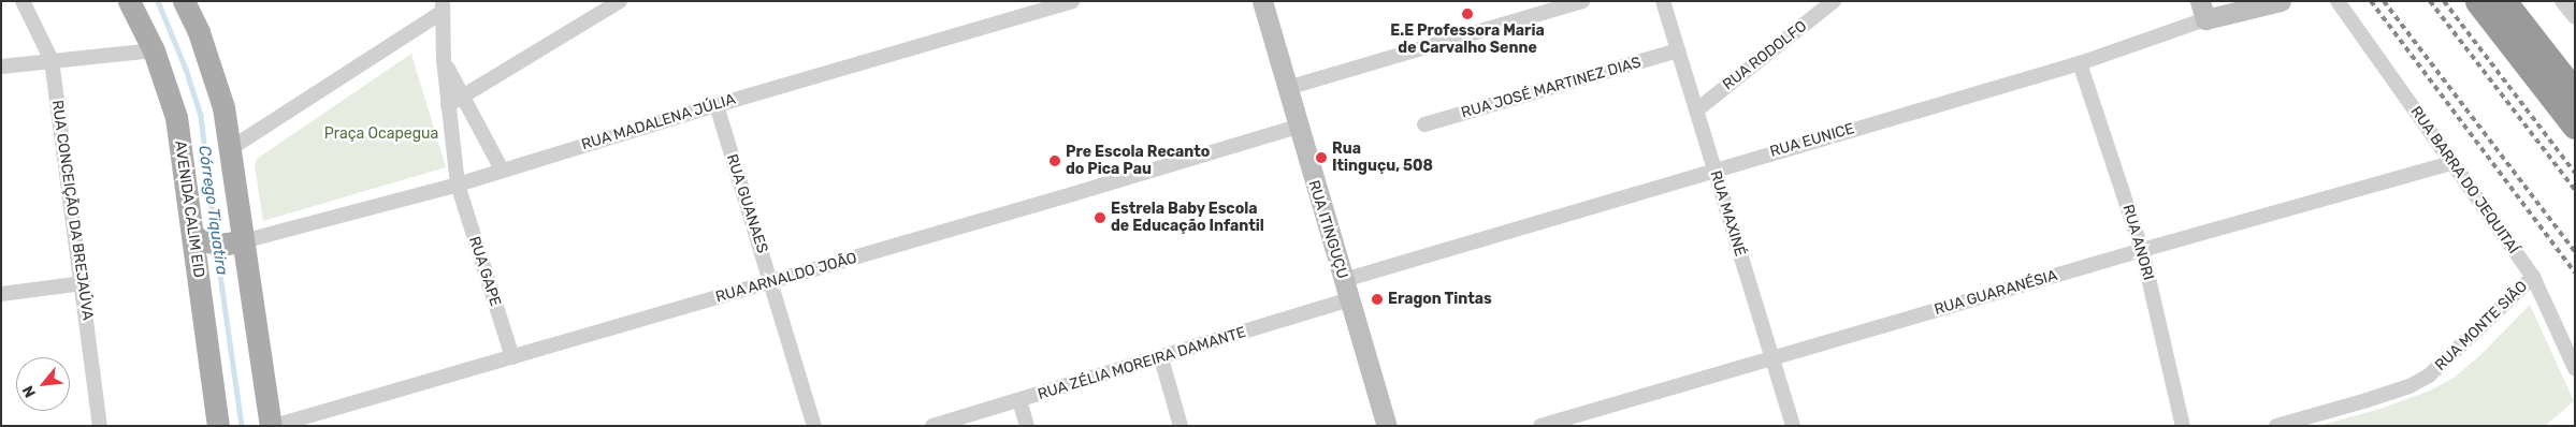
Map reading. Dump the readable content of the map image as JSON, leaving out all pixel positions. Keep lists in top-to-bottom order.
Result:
{
  "streets": {
    "main road": ["RUA EUNICE", "AVENIDA CALIM EID", "RUA ITINGUÇU"],
    "street": [
      "RUA RODOLFO",
      "RUA JOSÉ MARTINEZ DIAS",
      "RUA MADALENA JÚLIA",
      "RUA BARRA DO JEQUITAÍ",
      "RUA GUANAES",
      "RUA CONCEIÇÃO DA BREJAÚVA",
      "RUA MAXINÉ",
      "RUA ANORI",
      "RUA GAPE",
      "RUA ARNALDO JOÃO",
      "RUA GUARANÉSIA",
      "RUA MONTE SIÃO",
      "RUA ZÉLIA MOREIRA DAMANTE"
    ]
  },
  "crossings": [
    ["RUA RODOLFO", "RUA MAXINÉ"],
    ["RUA JOSÉ MARTINEZ DIAS", "RUA MAXINÉ"],
    ["RUA MADALENA JÚLIA", "RUA GUANAES"],
    ["RUA MADALENA JÚLIA", "RUA GAPE"],
    ["RUA EUNICE", "RUA MAXINÉ"],
    ["RUA EUNICE", "RUA ITINGUÇU"],
    ["RUA EUNICE", "RUA ANORI"],
    ["RUA BARRA DO JEQUITAÍ", "RUA GUARANÉSIA"],
    ["RUA BARRA DO JEQUITAÍ", "RUA MONTE SIÃO"],
    ["RUA GUANAES", "RUA ARNALDO JOÃO"],
    ["RUA MAXINÉ", "RUA GUARANÉSIA"],
    ["RUA ITINGUÇU", "RUA ARNALDO JOÃO"],
    ["RUA ITINGUÇU", "RUA ZÉLIA MOREIRA DAMANTE"],
    ["RUA ANORI", "RUA GUARANÉSIA"],
    ["RUA GAPE", "RUA ARNALDO JOÃO"]
  ],
  "water": ["Córrego Tiquatira"],
  "parks": ["Praça Ocapegua"],
  "places": [
    "E.E Professora Maria de Carvalho Senne",
    "Rua Itinguçu, 508",
    "Pre Escola Recanto do Pica Pau",
    "Estrela Baby Escola de Educação Infantil",
    "Eragon Tintas"
  ],
  "north": "bottom left"
}
